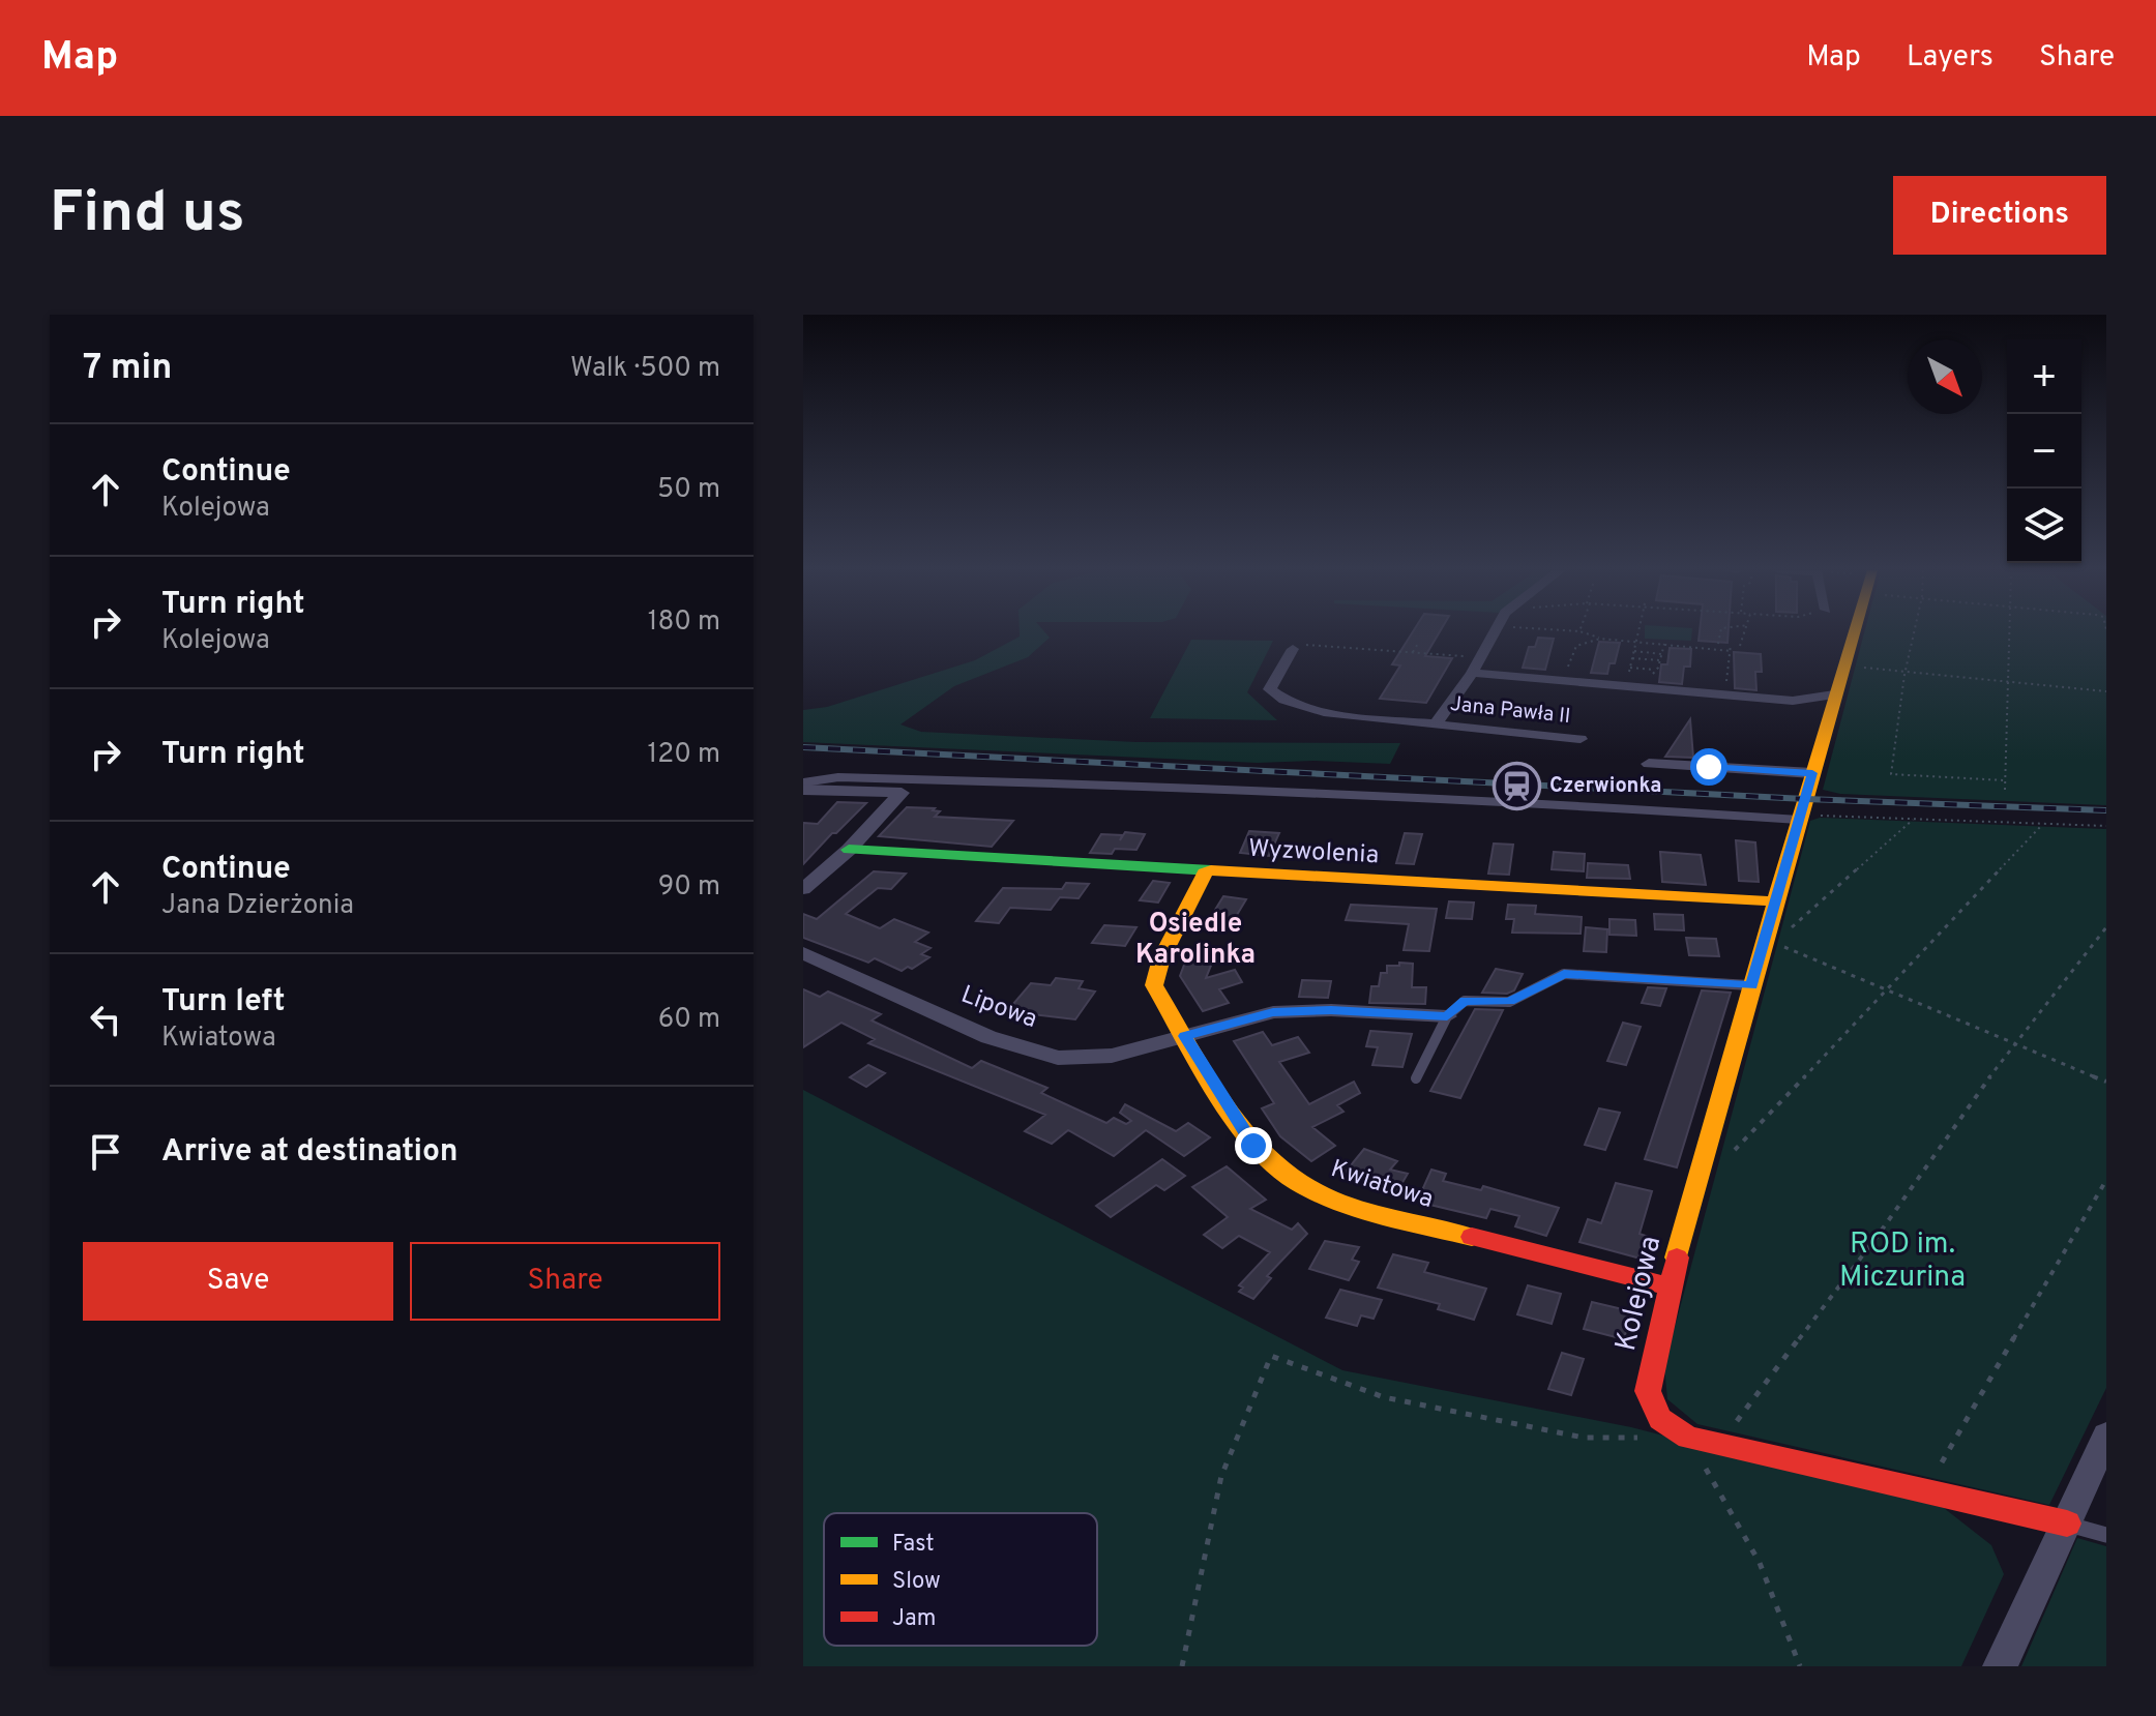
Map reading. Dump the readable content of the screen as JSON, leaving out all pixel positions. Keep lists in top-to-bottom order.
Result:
{
  "streets": {
    "street": [
      "Jana Pawła II",
      "Wyzwolenia",
      "Lipowa",
      "Kwiatowa",
      "Kolejowa"
    ]
  },
  "crossings": [
    ["Jana Pawła II", "Kolejowa"],
    ["Wyzwolenia", "Kwiatowa"],
    ["Wyzwolenia", "Kolejowa"],
    ["Lipowa", "Kwiatowa"],
    ["Kwiatowa", "Kolejowa"]
  ],
  "districts": ["Osiedle Karolinka"],
  "parks": ["ROD im. Miczurina"],
  "places": {
    "station": ["Czerwionka"]
  },
  "legend": ["Fast", "Slow", "Jam"],
  "north": "bottom right",
  "page": {
    "header": "Map",
    "nav": ["Map", "Layers", "Share"],
    "buttons": [
      "Directions",
      ["Save", "Share"]
    ],
    "title": "Find us",
    "heading": ["7 min", "Walk · 500 m"],
    "map_buttons": ["+", "−"],
    "list": [
      ["Continue", "Kolejowa", "50 m"],
      ["Turn right", "Kolejowa", "180 m"],
      ["Turn right", "120 m"],
      ["Continue", "Jana Dzierżonia", "90 m"],
      ["Turn left", "Kwiatowa", "60 m"],
      "Arrive at destination"
    ]
  }
}
